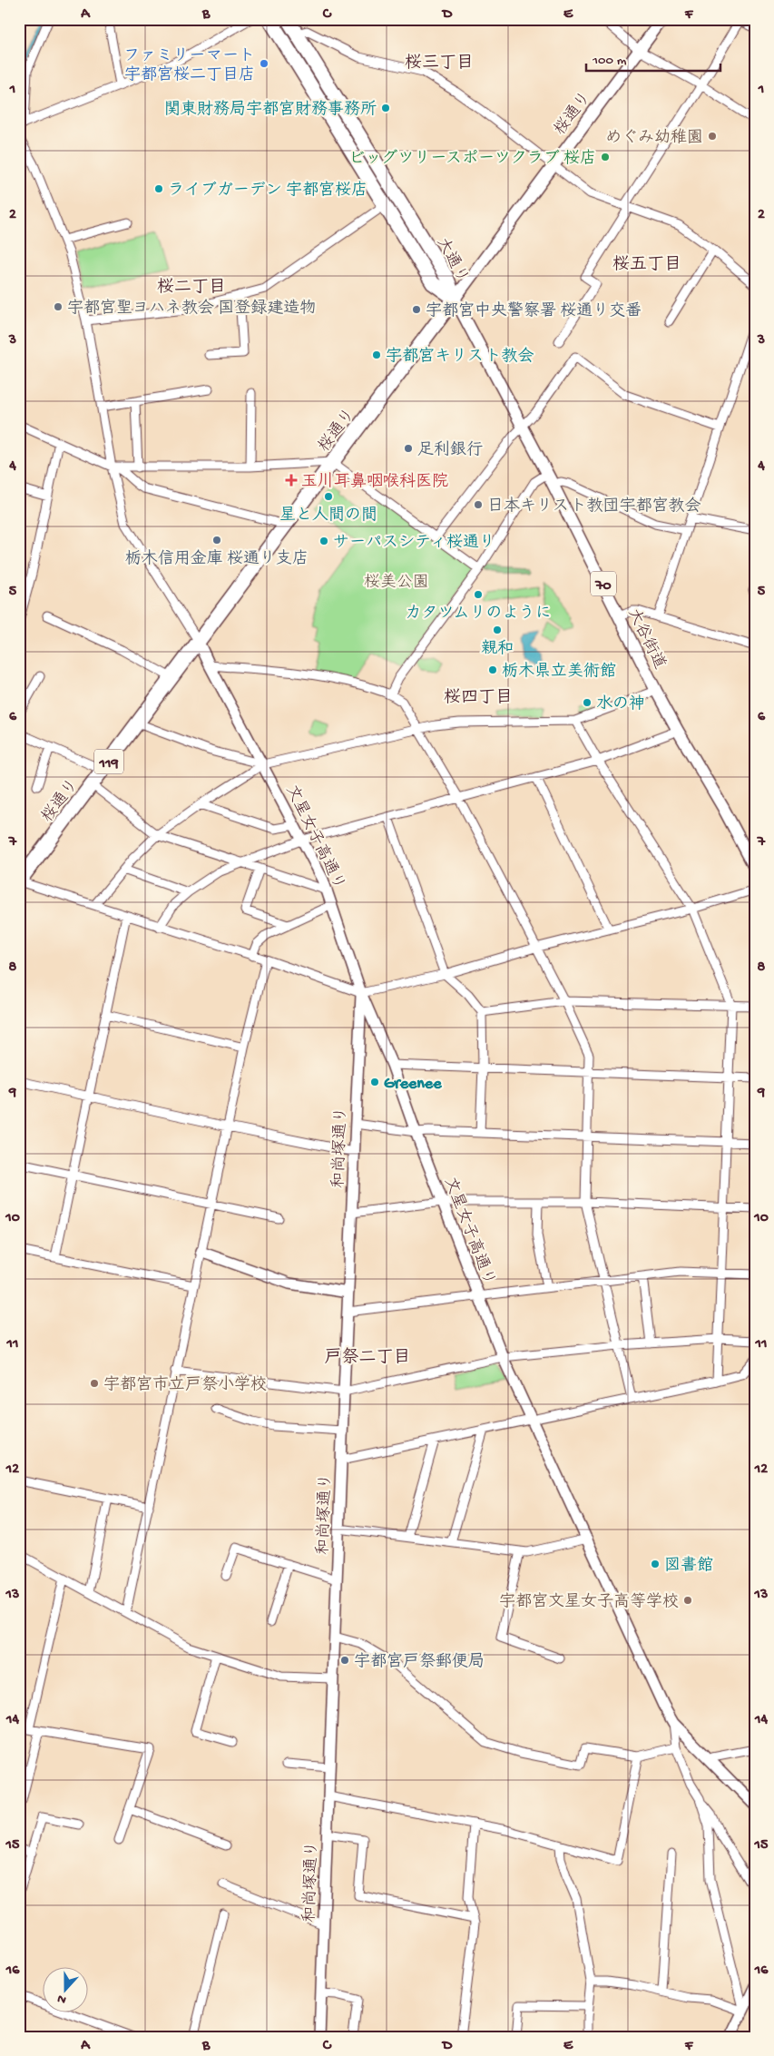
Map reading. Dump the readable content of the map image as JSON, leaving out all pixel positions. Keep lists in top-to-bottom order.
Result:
{
  "streets": {
    "highway": ["桜通り", "大通り", "119"],
    "main road": ["70", "大谷街道"],
    "street": ["文星女子高通り", "和尚塚通り"]
  },
  "crossings": [
    ["桜通り", "大通り"],
    ["桜通り", "大谷街道"],
    ["桜通り", "文星女子高通り"],
    ["大通り", "大谷街道"],
    ["文星女子高通り", "和尚塚通り"]
  ],
  "districts": [
    "桜三丁目",
    "桜五丁目",
    "桜二丁目",
    "桜四丁目",
    "戸祭二丁目"
  ],
  "parks": ["桜美公園"],
  "places": {
    "other": [
      "ファミリーマート 宇都宮桜二丁目店",
      "関東財務局宇都宮財務事務所",
      "めぐみ幼稚園",
      "ビッグツリースポーツクラブ 桜店",
      "ライブガーデン 宇都宮桜店",
      "宇都宮聖ヨハネ教会 国登録建造物",
      "宇都宮中央警察署 桜通り交番",
      "宇都宮キリスト教会",
      "足利銀行",
      "星と人間の間",
      "日本キリスト教団宇都宮教会",
      "栃木信用金庫 桜通り支店",
      "サーパスシティ桜通り",
      "カタツムリのように",
      "親和",
      "栃木県立美術館",
      "水の神",
      "Greenee",
      "宇都宮市立戸祭小学校",
      "図書館",
      "宇都宮文星女子高等学校",
      "宇都宮戸祭郵便局"
    ],
    "health": ["玉川耳鼻咽喉科医院"]
  },
  "scale_bar": "100 m",
  "north": "bottom",
  "grid": {
    "columns": [
      "A",
      "B",
      "C",
      "D",
      "E",
      "F"
    ],
    "rows": [
      "1",
      "2",
      "3",
      "4",
      "5",
      "6",
      "7",
      "8",
      "9",
      "10",
      "11",
      "12",
      "13",
      "14",
      "15",
      "16"
    ]
  }
}
